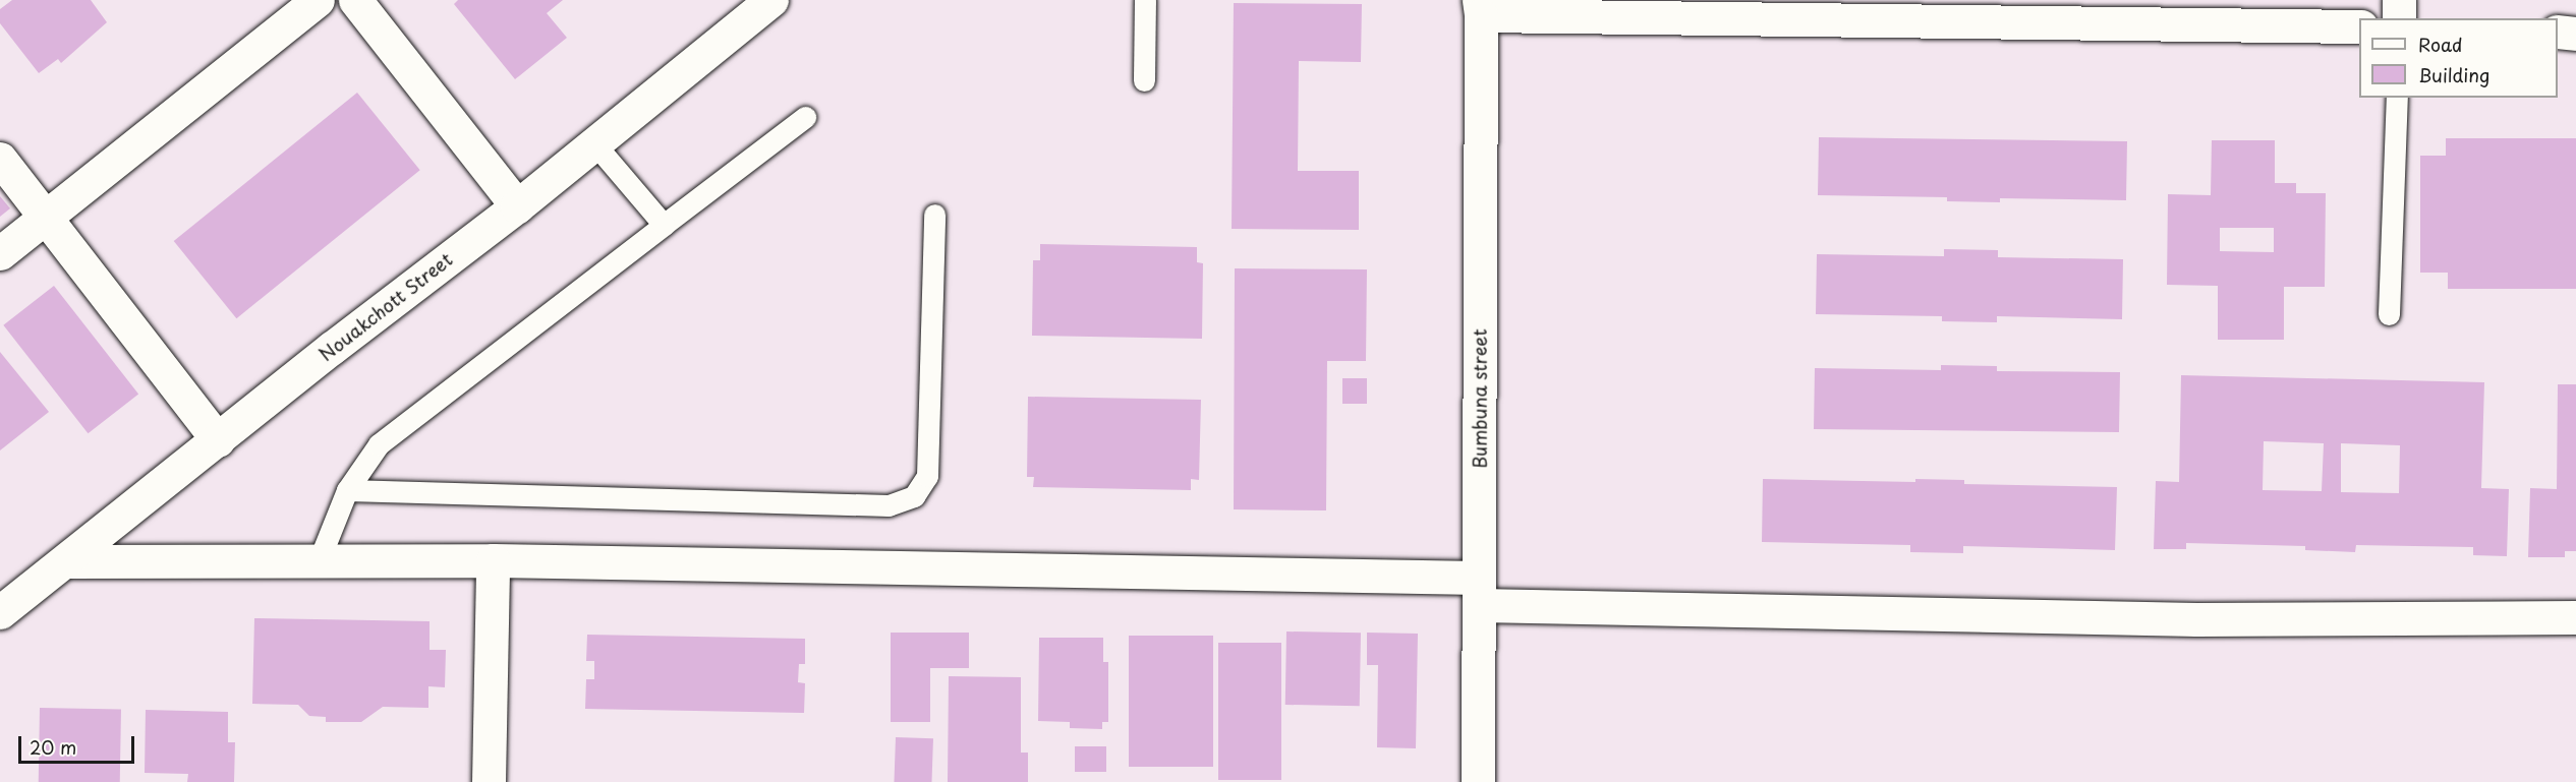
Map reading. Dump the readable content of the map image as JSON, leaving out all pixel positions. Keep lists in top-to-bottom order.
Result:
{
  "streets": {
    "street": ["Nouakchott Street", "Bumbuna street"]
  },
  "legend": ["Road", "Building"],
  "scale_bar": "20 m"
}
